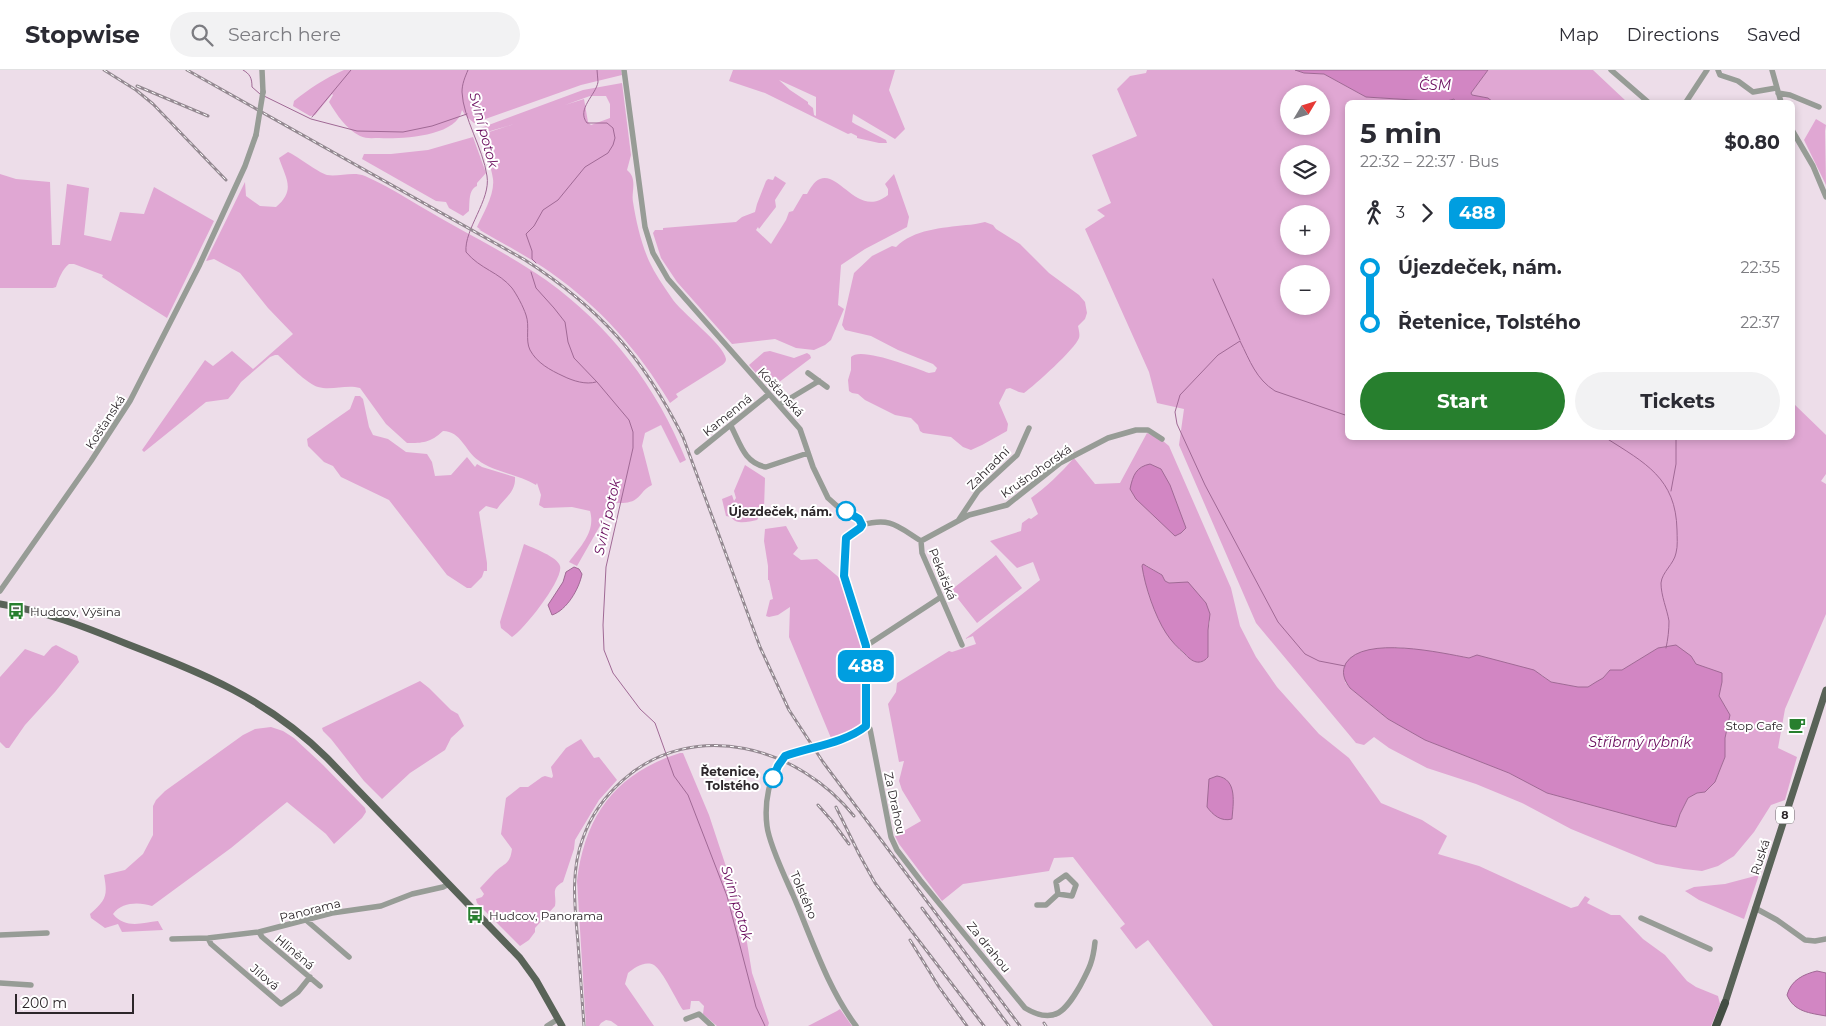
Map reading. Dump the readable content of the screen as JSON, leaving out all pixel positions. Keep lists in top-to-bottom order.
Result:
{
  "streets": {
    "highway": ["8"],
    "main road": ["Ruská"],
    "street": [
      "Košťanská",
      "Kamenná",
      "Zahradní",
      "Krušnohorská",
      "Pekařská",
      "Za Drahou",
      "Tolstého",
      "Panorama",
      "Za drahou",
      "Hliněná",
      "Jílová"
    ]
  },
  "crossings": [
    ["Košťanská", "Kamenná"],
    ["Košťanská", "Pekařská"],
    ["Košťanská", "Za Drahou"],
    ["Zahradní", "Krušnohorská"],
    ["Krušnohorská", "Pekařská"],
    ["Pekařská", "Za Drahou"],
    ["Za Drahou", "Tolstého"],
    ["Za Drahou", "Za drahou"],
    ["8", "Ruská"],
    ["Panorama", "Hliněná"],
    ["Panorama", "Jílová"],
    ["Hliněná", "Jílová"]
  ],
  "water": ["ČSM", "Sviní potok", "Stříbrný rybník"],
  "places": {
    "other": ["Újezdeček, nám.", "Řetenice, Tolstého"],
    "bus stop": ["Hudcov, Výšina", "Hudcov, Panorama"],
    "cafe": ["Stop Cafe"]
  },
  "lines": ["bus line 488"],
  "scale_bar": "200 m",
  "north": "top right",
  "page": {
    "header": "Stopwise",
    "search": "Search here",
    "nav": ["Map", "Directions", "Saved"],
    "on_map": "488",
    "map_buttons": ["+", "−"],
    "heading": ["5 min", "22:32 – 22:37 · Bus", "$0.80"],
    "legs": ["3", "488"],
    "list": [
      {
        "name": "Újezdeček, nám.",
        "value": "22:35"
      },
      {
        "name": "Řetenice, Tolstého",
        "value": "22:37"
      }
    ],
    "buttons": ["Start", "Tickets"],
    "scale": "200 m"
  }
}
